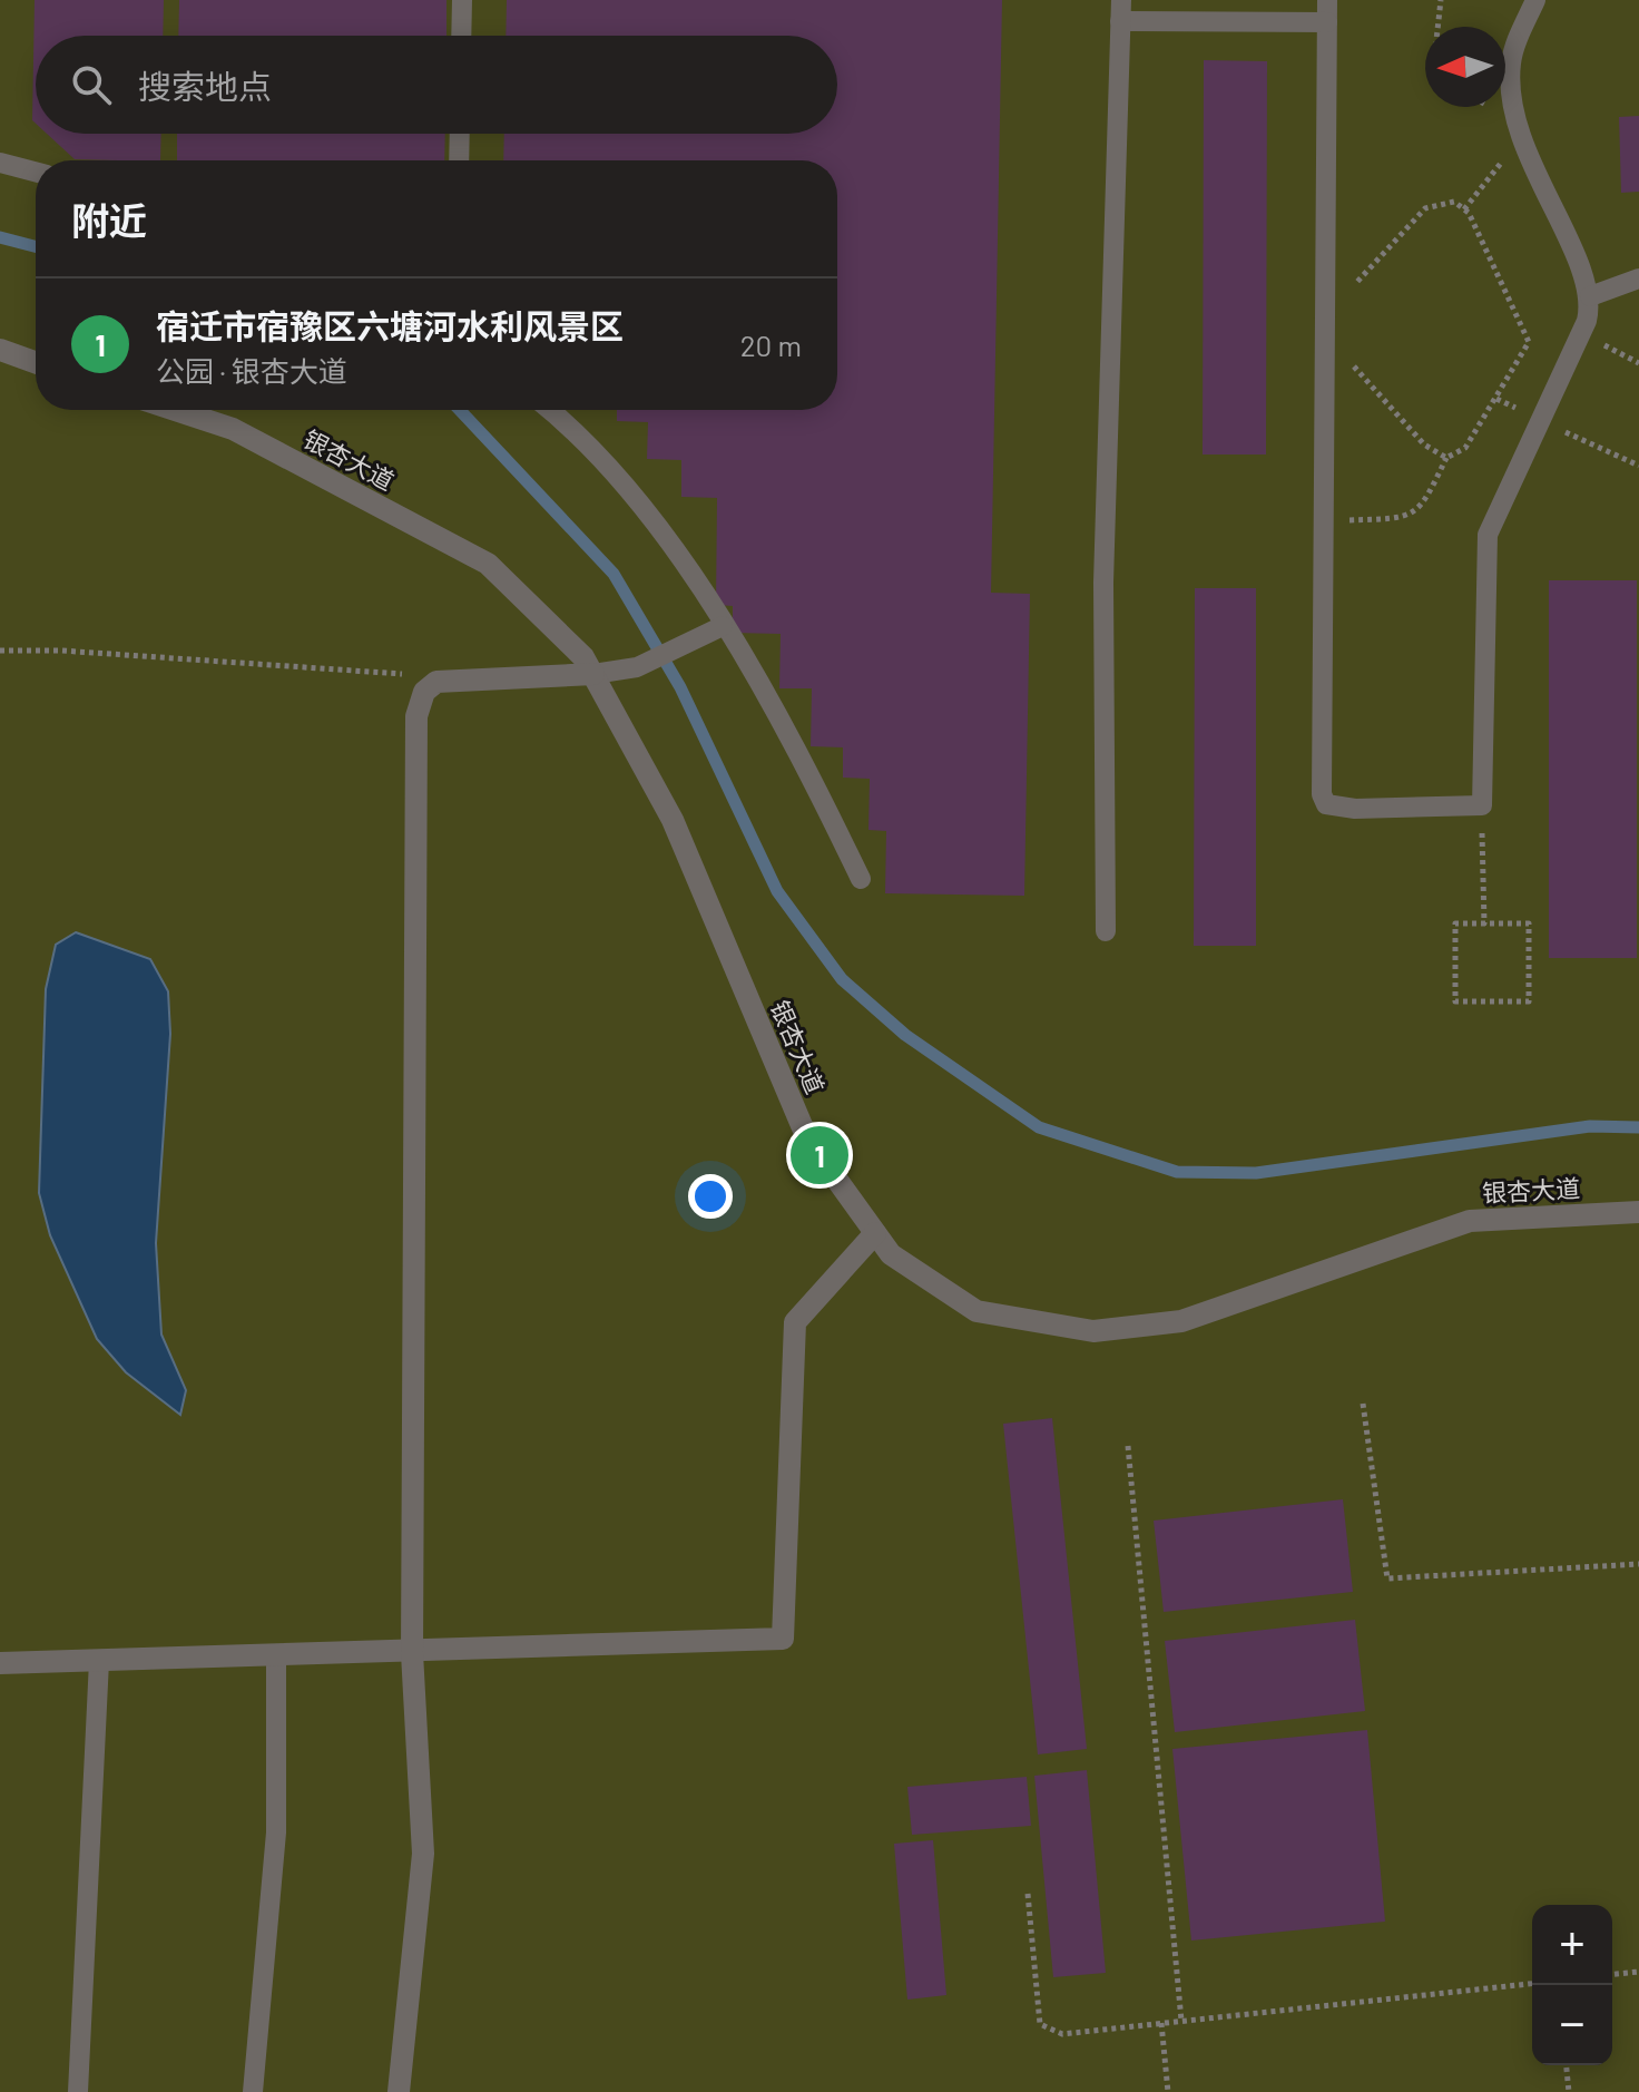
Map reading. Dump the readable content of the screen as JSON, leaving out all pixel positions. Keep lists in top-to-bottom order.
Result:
{
  "streets": {
    "street": ["银杏大道"]
  },
  "north": "left",
  "page": {
    "search": "搜索地点",
    "heading": "附近",
    "list": [
      {
        "mark": "1",
        "name": "宿迁市宿豫区六塘河水利风景区",
        "note": "公园 · 银杏大道",
        "value": "20 m"
      }
    ],
    "pins": "1",
    "map_buttons": ["+", "−"]
  }
}
